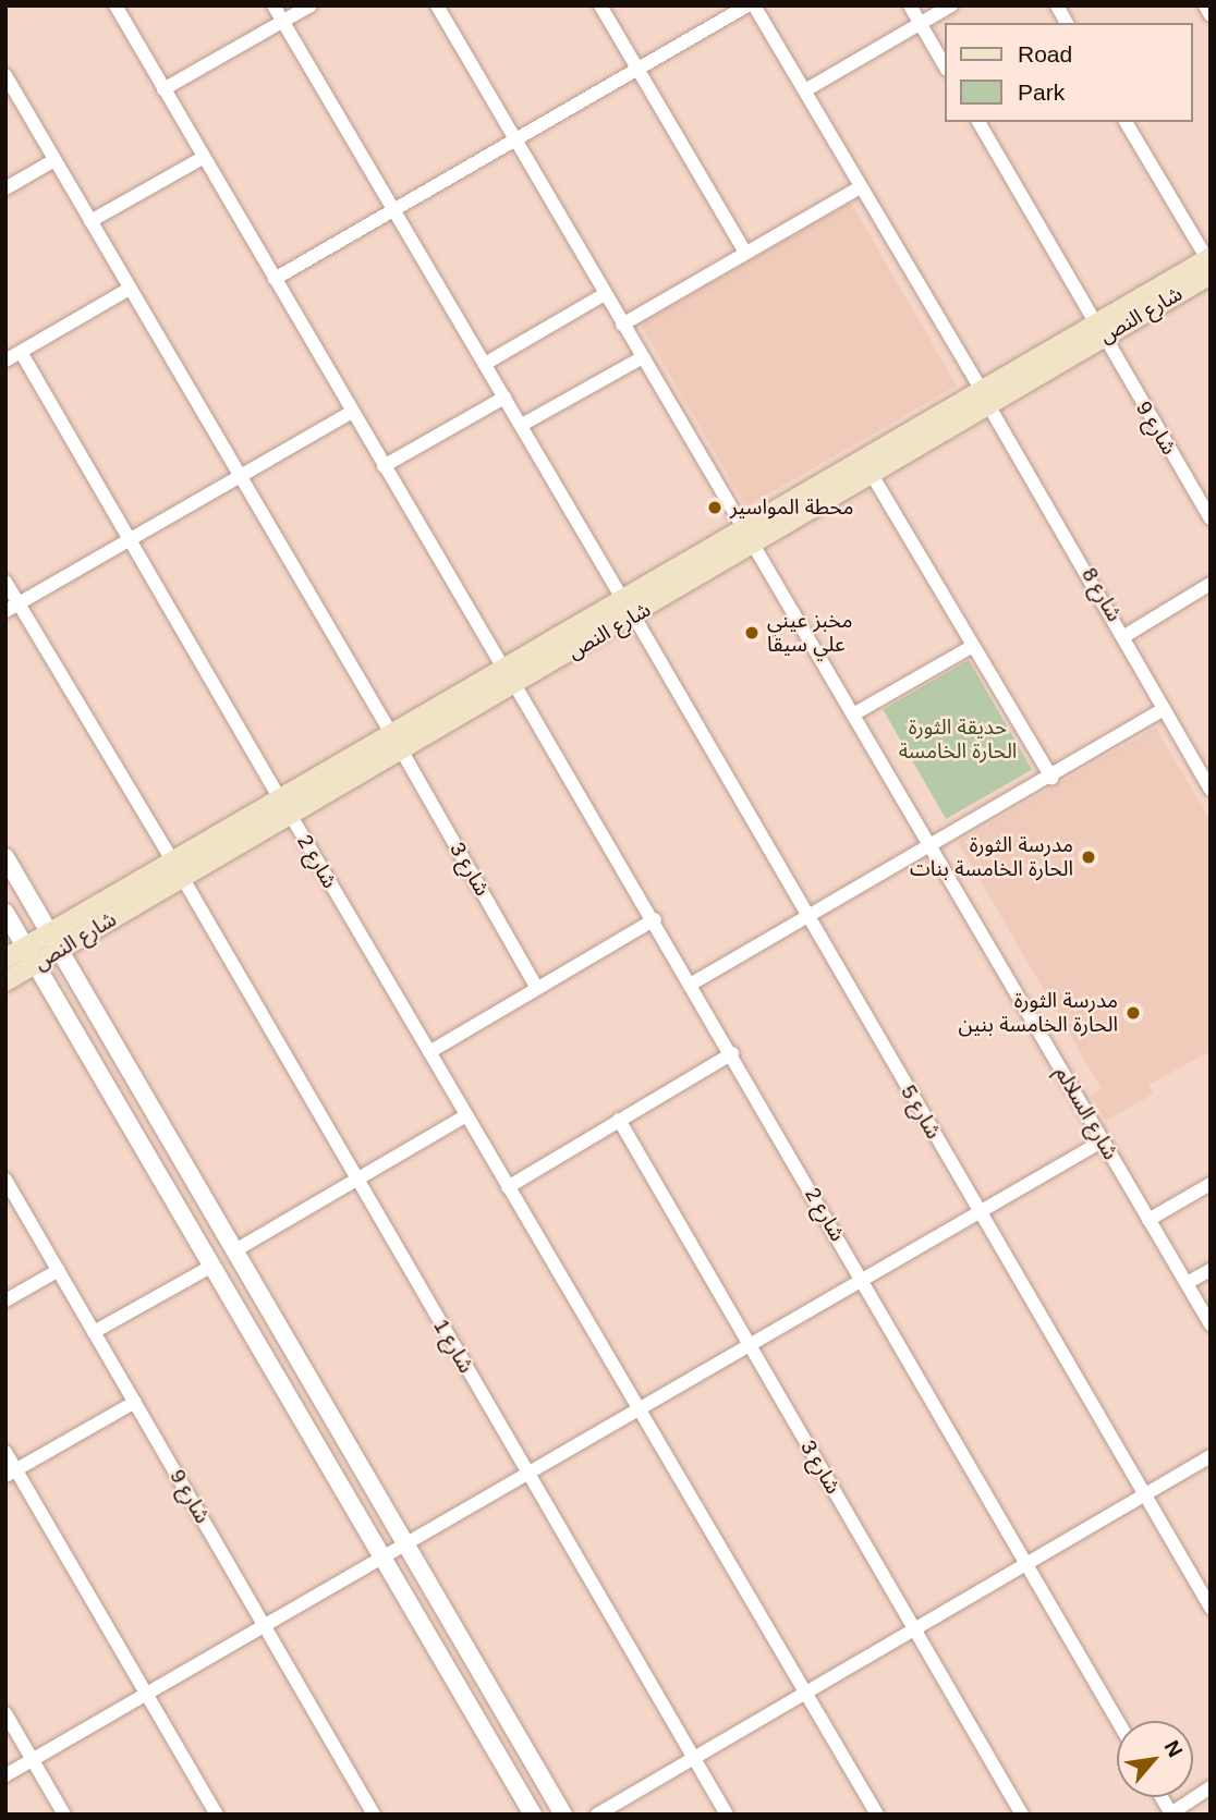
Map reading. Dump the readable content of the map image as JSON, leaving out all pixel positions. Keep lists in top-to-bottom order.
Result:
{
  "streets": {
    "main road": ["شارع النص"],
    "street": [
      "شارع 9",
      "شارع 8",
      "شارع 2",
      "شارع 3",
      "شارع 5",
      "شارع السلالم",
      "شارع 1"
    ]
  },
  "crossings": [
    ["شارع النص", "شارع 9"],
    ["شارع النص", "شارع 8"],
    ["شارع النص", "شارع 2"],
    ["شارع النص", "شارع 3"],
    ["شارع النص", "شارع 5"],
    ["شارع النص", "شارع السلالم"],
    ["شارع النص", "شارع 1"]
  ],
  "parks": ["حديقة الثورة الحارة الخامسة"],
  "places": [
    "محطة المواسير",
    "مخبز عيني علي سيقا",
    "مدرسة الثورة الحارة الخامسة بنات",
    "مدرسة الثورة الحارة الخامسة بنين"
  ],
  "legend": ["Road", "Park"],
  "north": "top right"
}
